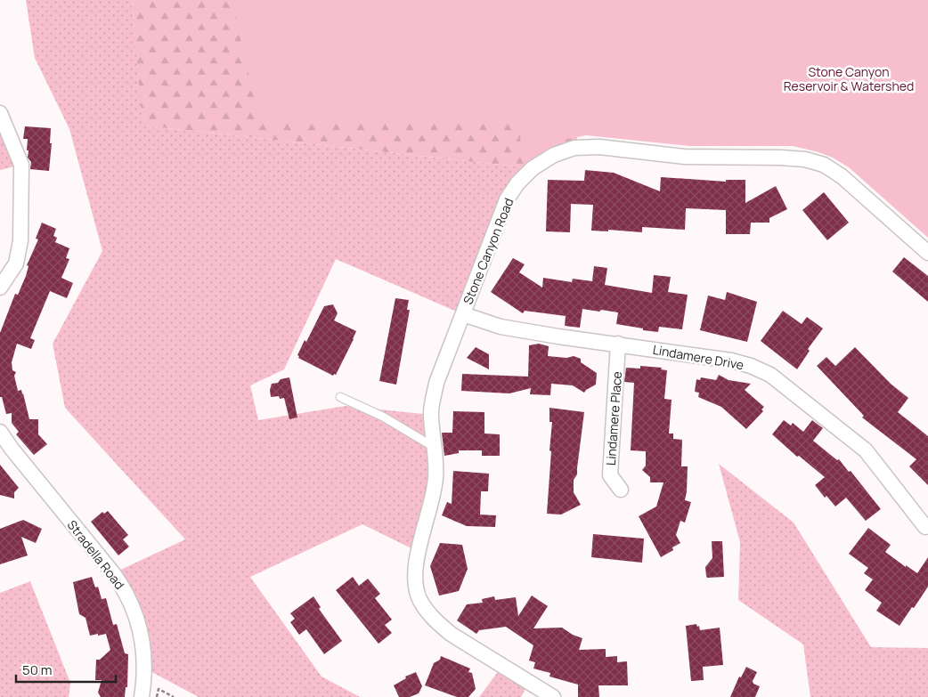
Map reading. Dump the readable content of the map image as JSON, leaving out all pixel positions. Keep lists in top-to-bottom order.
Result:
{
  "streets": {
    "street": [
      "Stone Canyon Road",
      "Lindamere Drive",
      "Lindamere Place",
      "Stradella Road"
    ]
  },
  "crossings": [
    ["Stone Canyon Road", "Lindamere Drive"],
    ["Lindamere Drive", "Lindamere Place"]
  ],
  "parks": ["Stone Canyon Reservoir & Watershed"],
  "scale_bar": "50 m"
}
